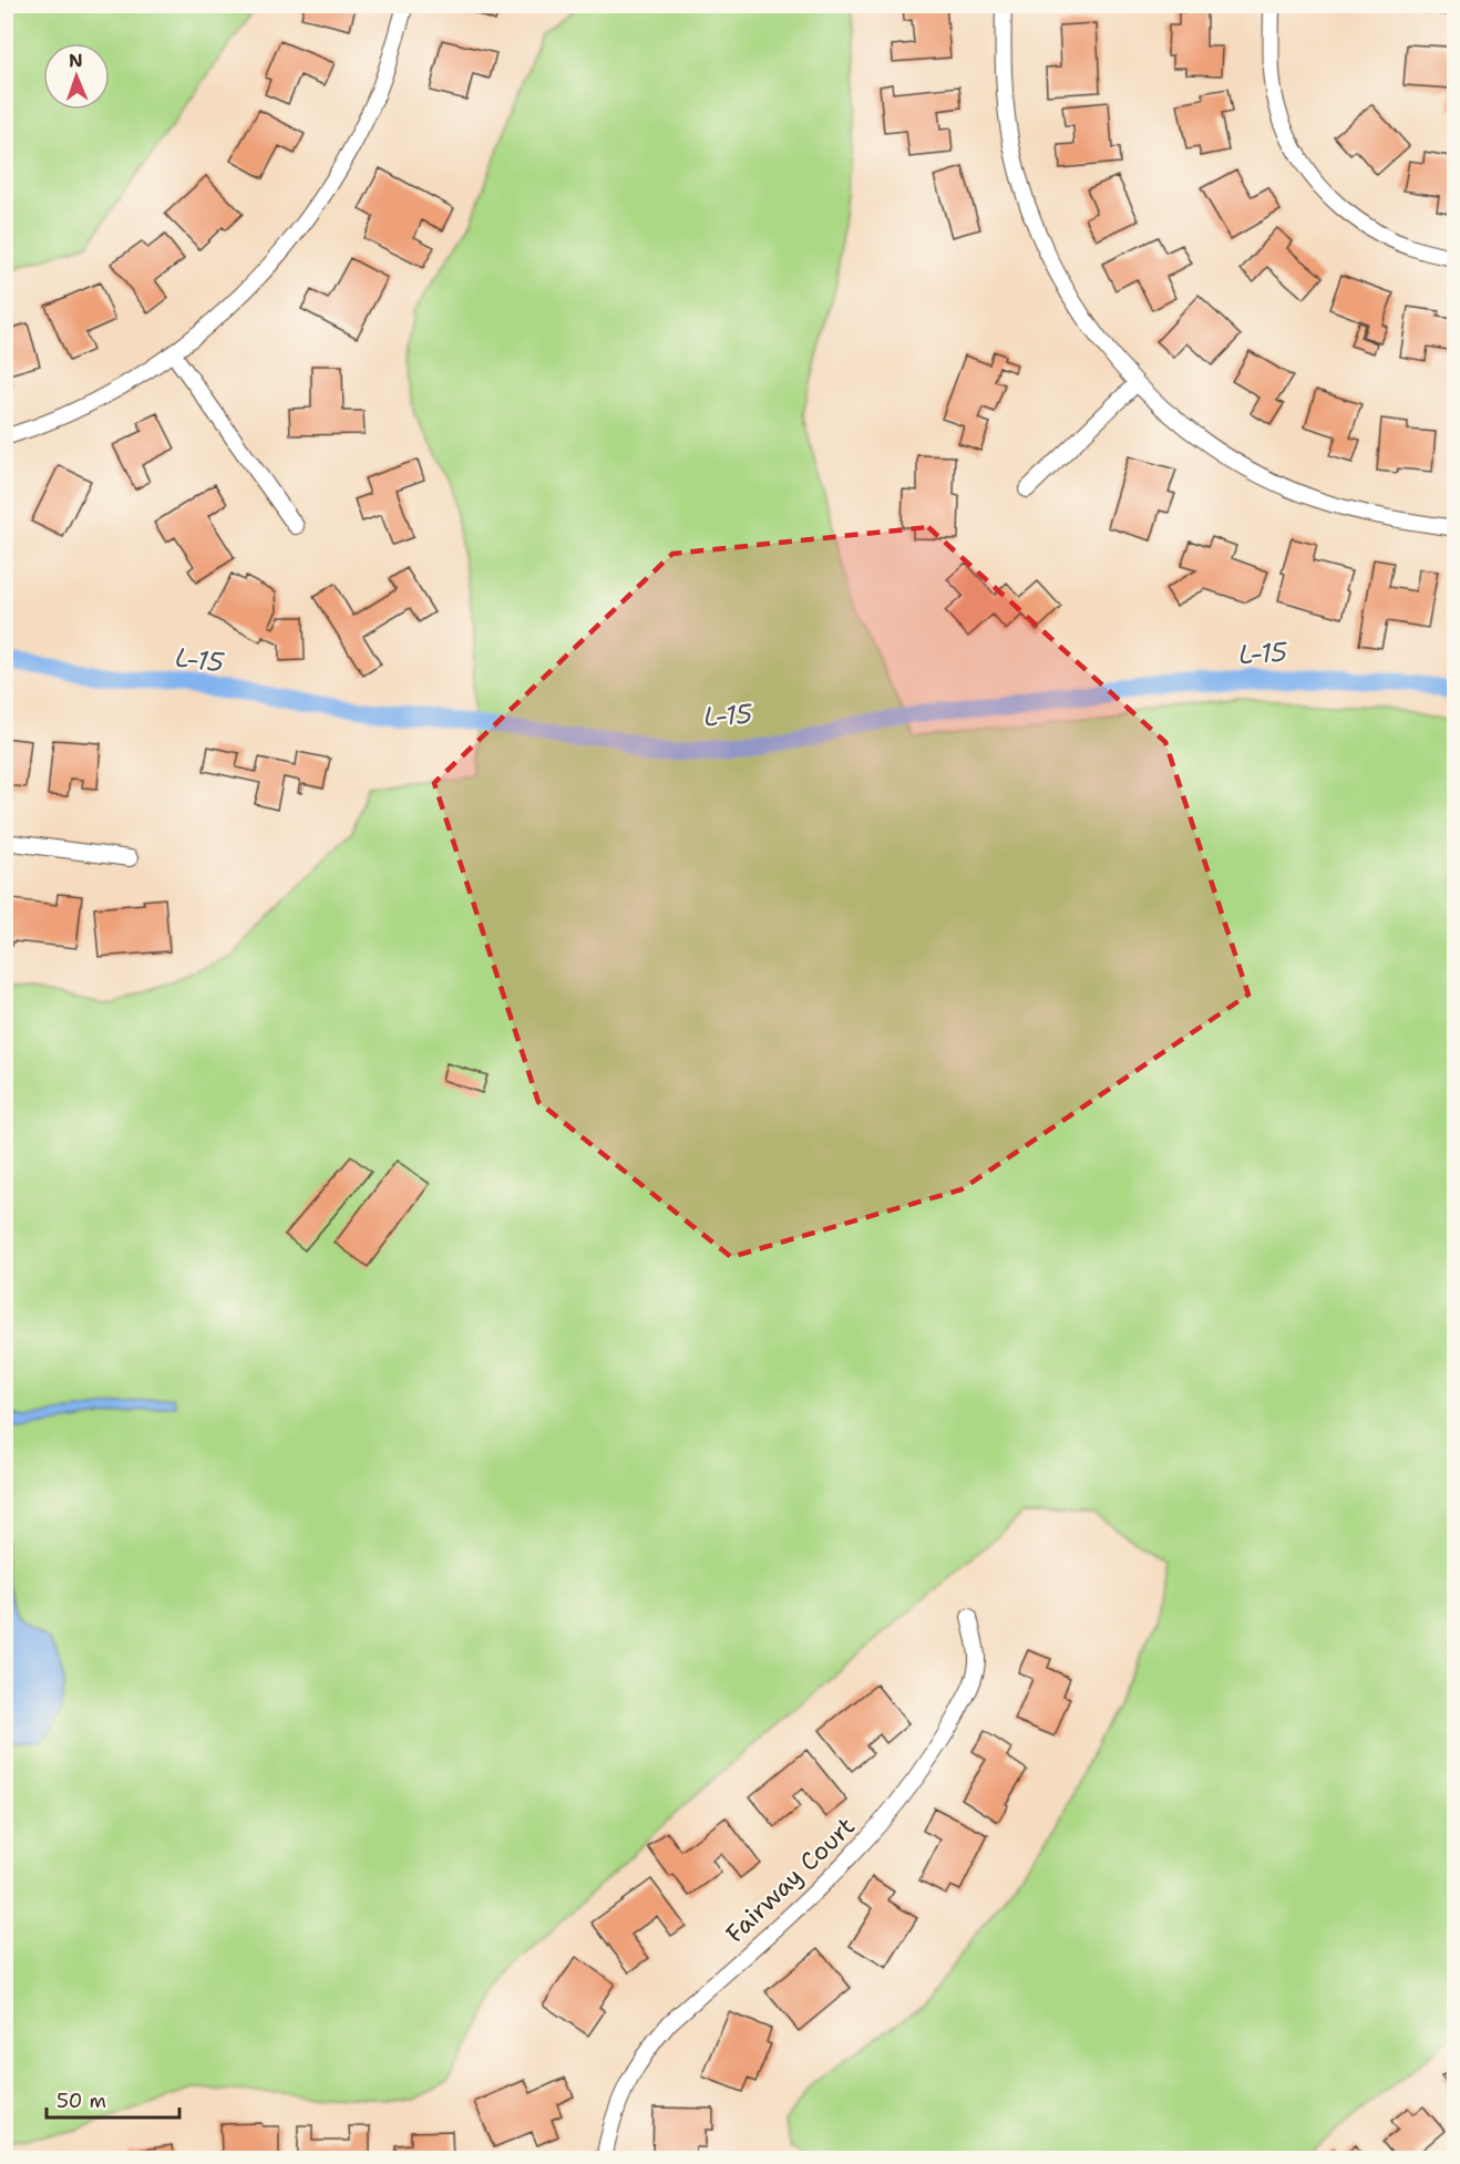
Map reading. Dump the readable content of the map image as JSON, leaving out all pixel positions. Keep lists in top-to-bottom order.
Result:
{
  "streets": {
    "street": ["Fairway Court"]
  },
  "water": ["L-15"],
  "scale_bar": "50 m",
  "north": "top"
}
